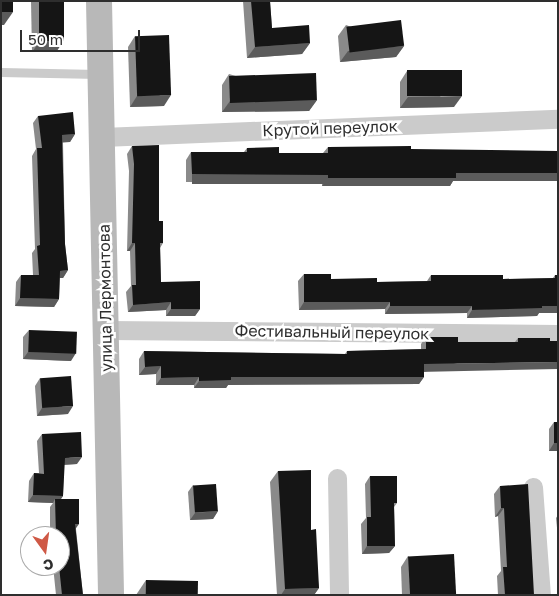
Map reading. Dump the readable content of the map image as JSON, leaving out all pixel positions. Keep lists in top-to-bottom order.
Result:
{
  "streets": {
    "street": ["Крутой переулок", "улица Лермонтова", "Фестивальный переулок"]
  },
  "crossings": [
    ["Крутой переулок", "улица Лермонтова"],
    ["улица Лермонтова", "Фестивальный переулок"]
  ],
  "scale_bar": "50 m",
  "north": "bottom"
}
